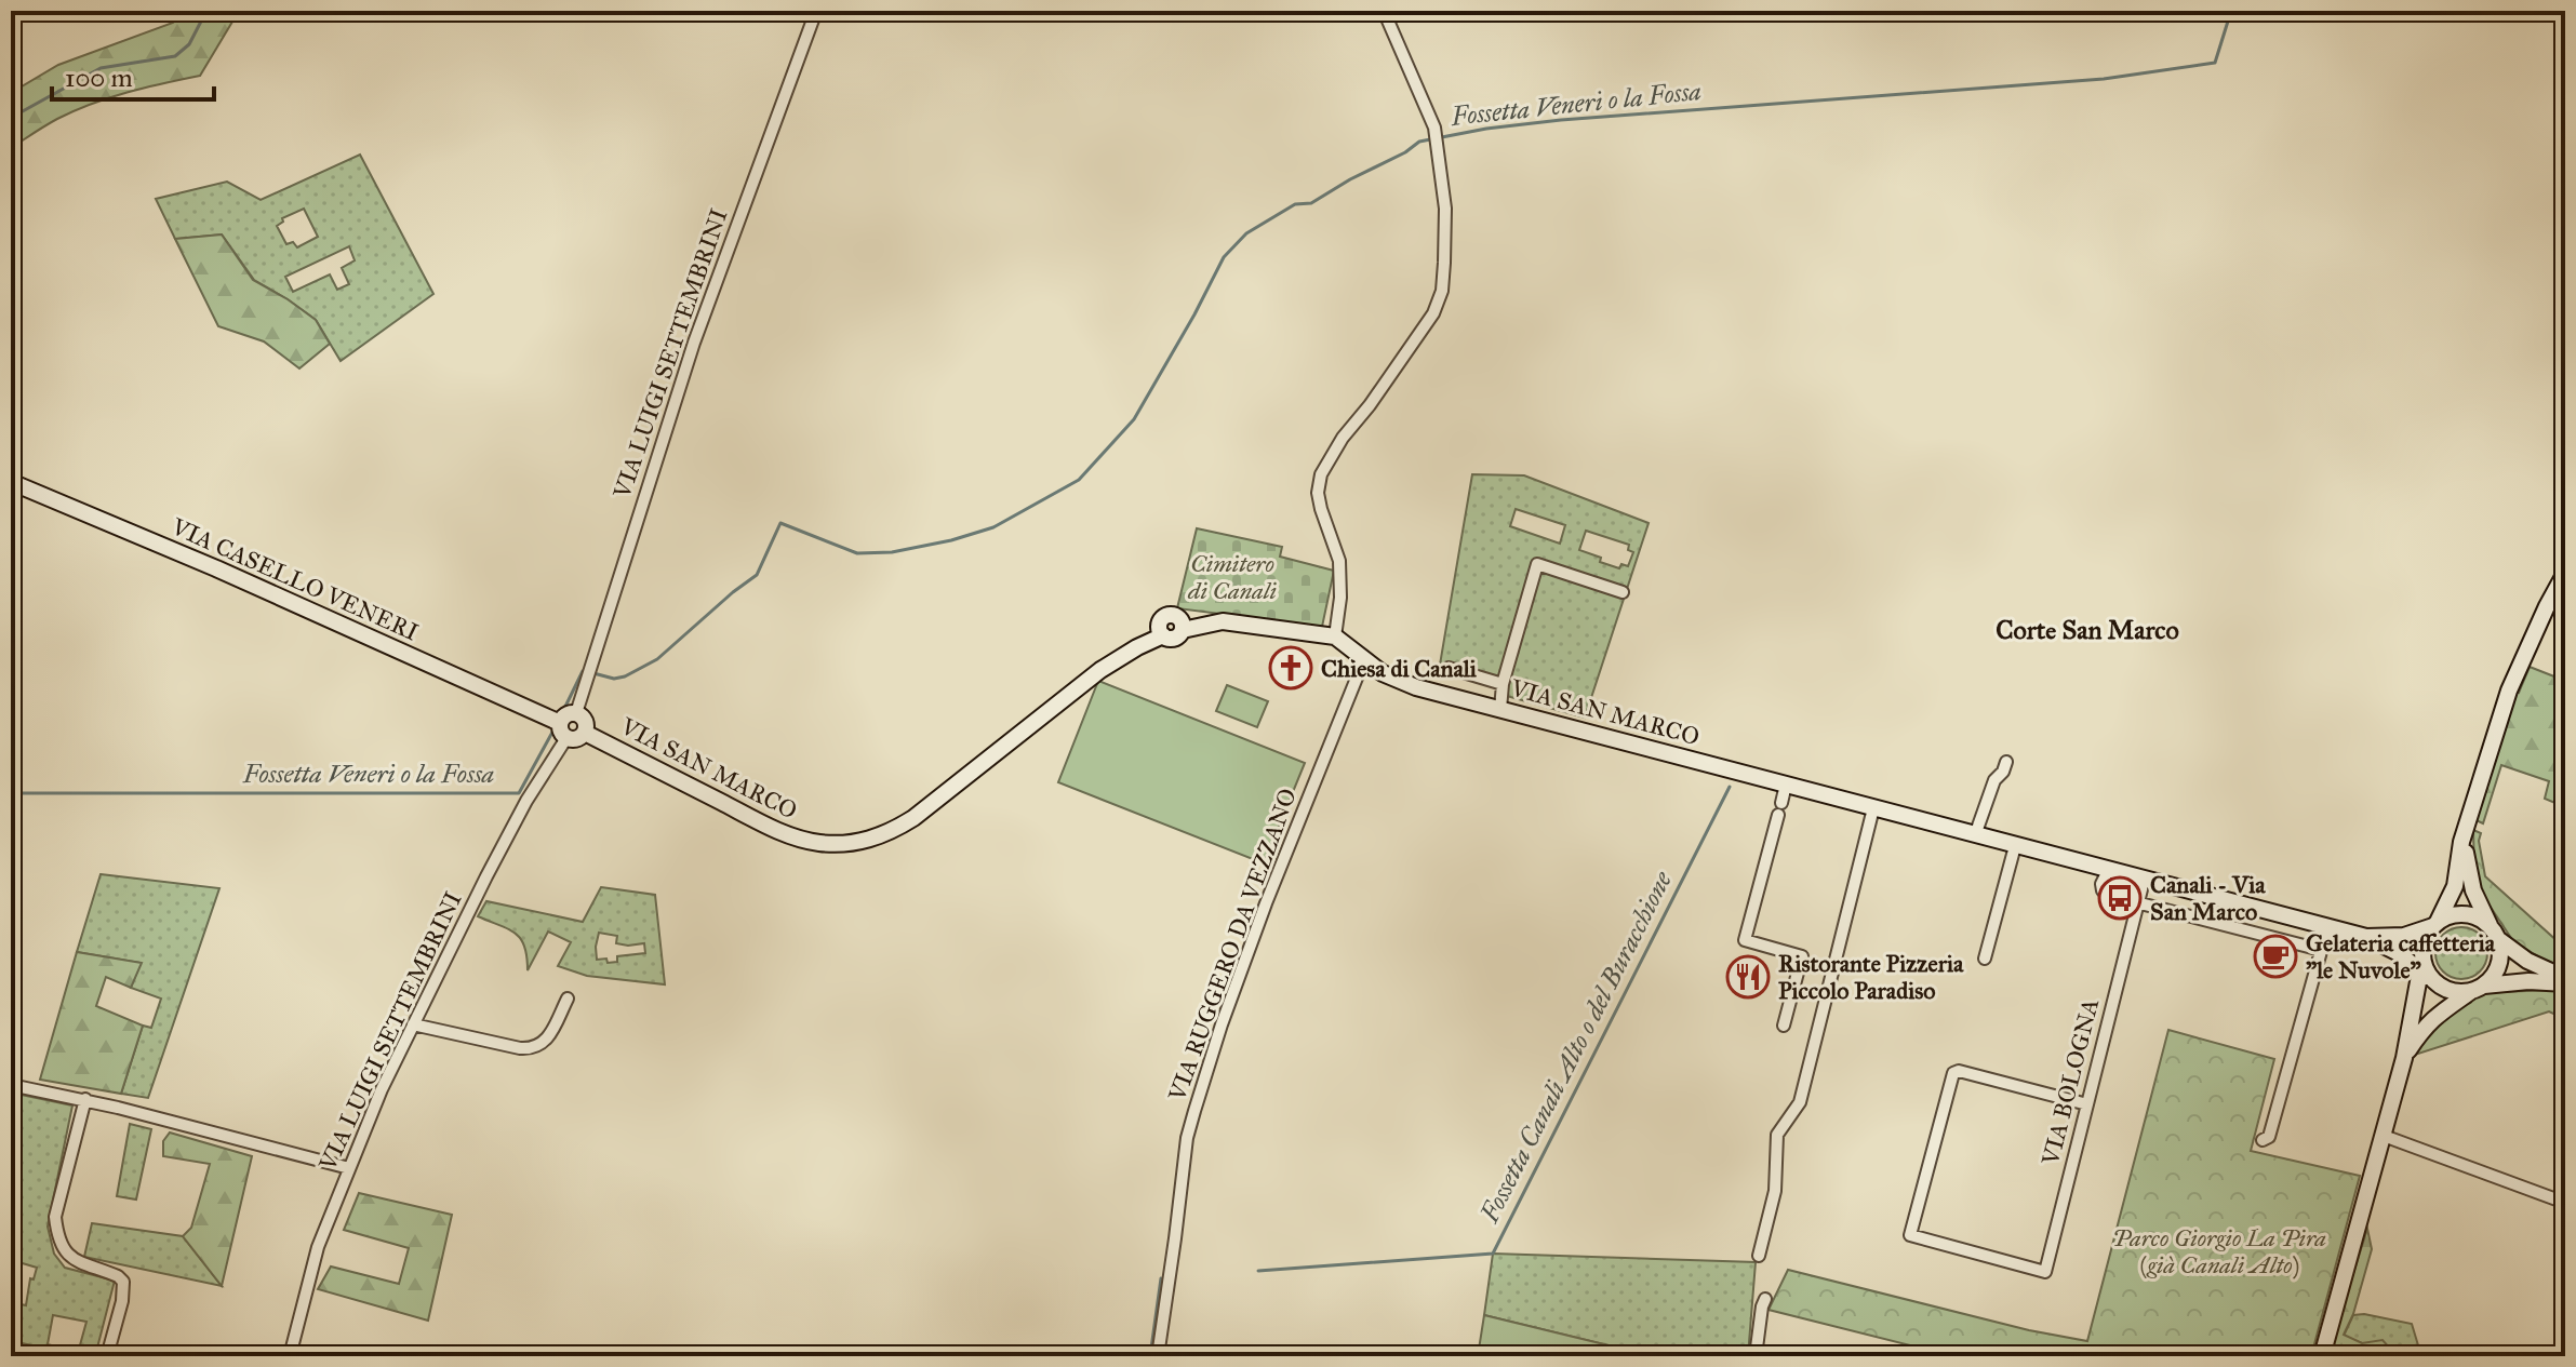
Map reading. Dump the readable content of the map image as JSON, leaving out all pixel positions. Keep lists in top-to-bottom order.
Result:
{
  "streets": {
    "street": [
      "VIA LUIGI SETTEMBRINI",
      "VIA CASELLO VENERI",
      "VIA SAN MARCO",
      "VIA RUGGERO DA VEZZANO",
      "VIA BOLOGNA"
    ]
  },
  "crossings": [
    ["VIA LUIGI SETTEMBRINI", "VIA CASELLO VENERI"],
    ["VIA LUIGI SETTEMBRINI", "VIA SAN MARCO"],
    ["VIA CASELLO VENERI", "VIA SAN MARCO"],
    ["VIA SAN MARCO", "VIA RUGGERO DA VEZZANO"],
    ["VIA SAN MARCO", "VIA BOLOGNA"]
  ],
  "districts": ["Corte San Marco"],
  "water": ["Fossetta Veneri o la Fossa", "Fossetta Canali Alto o del Buracchione"],
  "parks": ["Cimitero di Canali", "Parco Giorgio La Pira (già Canali Alto)"],
  "places": {
    "church": ["Chiesa di Canali"],
    "bus stop": ["Canali - Via San Marco"],
    "cafe": ["Gelateria caffetteria \"le Nuvole\""],
    "restaurant": ["Ristorante Pizzeria Piccolo Paradiso"]
  },
  "scale_bar": "100 m"
}
